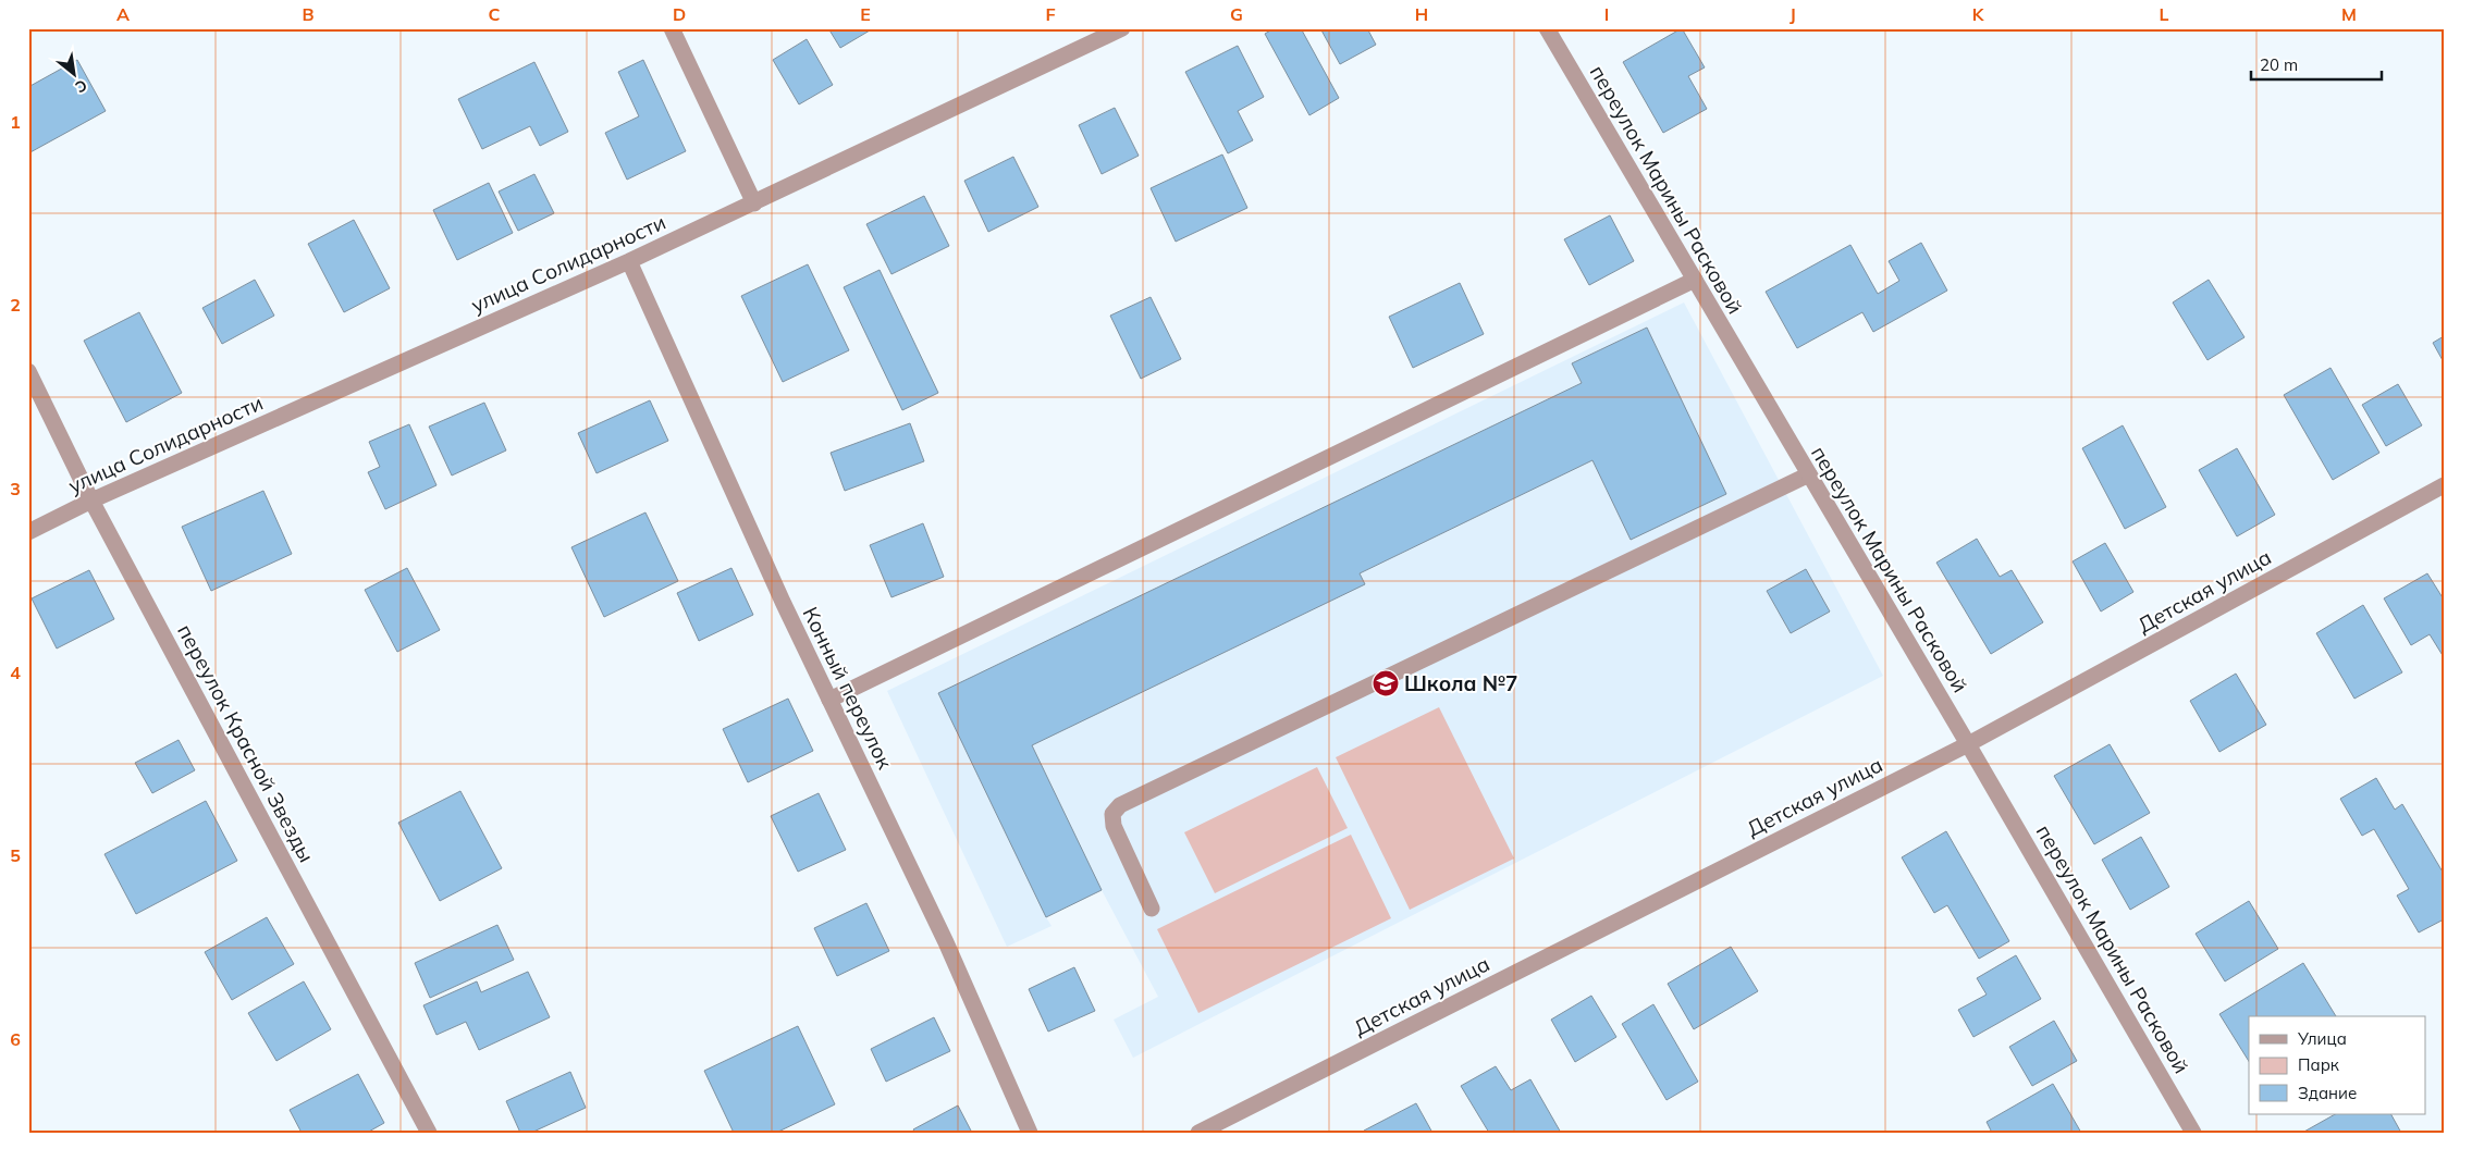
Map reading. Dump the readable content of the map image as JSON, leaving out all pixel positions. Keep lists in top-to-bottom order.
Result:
{
  "streets": {
    "street": [
      "переулок Марины Расковой",
      "улица Солидарности",
      "Детская улица",
      "Конный переулок",
      "переулок Красной Звезды"
    ]
  },
  "crossings": [
    ["переулок Марины Расковой", "Детская улица"],
    ["улица Солидарности", "Конный переулок"],
    ["улица Солидарности", "переулок Красной Звезды"]
  ],
  "places": {
    "school or university": ["Школа №7"]
  },
  "legend": ["Улица", "Парк", "Здание"],
  "scale_bar": "20 m",
  "north": "bottom right",
  "grid": {
    "columns": [
      "A",
      "B",
      "C",
      "D",
      "E",
      "F",
      "G",
      "H",
      "I",
      "J",
      "K",
      "L",
      "M"
    ],
    "rows": [
      "1",
      "2",
      "3",
      "4",
      "5",
      "6"
    ]
  }
}
